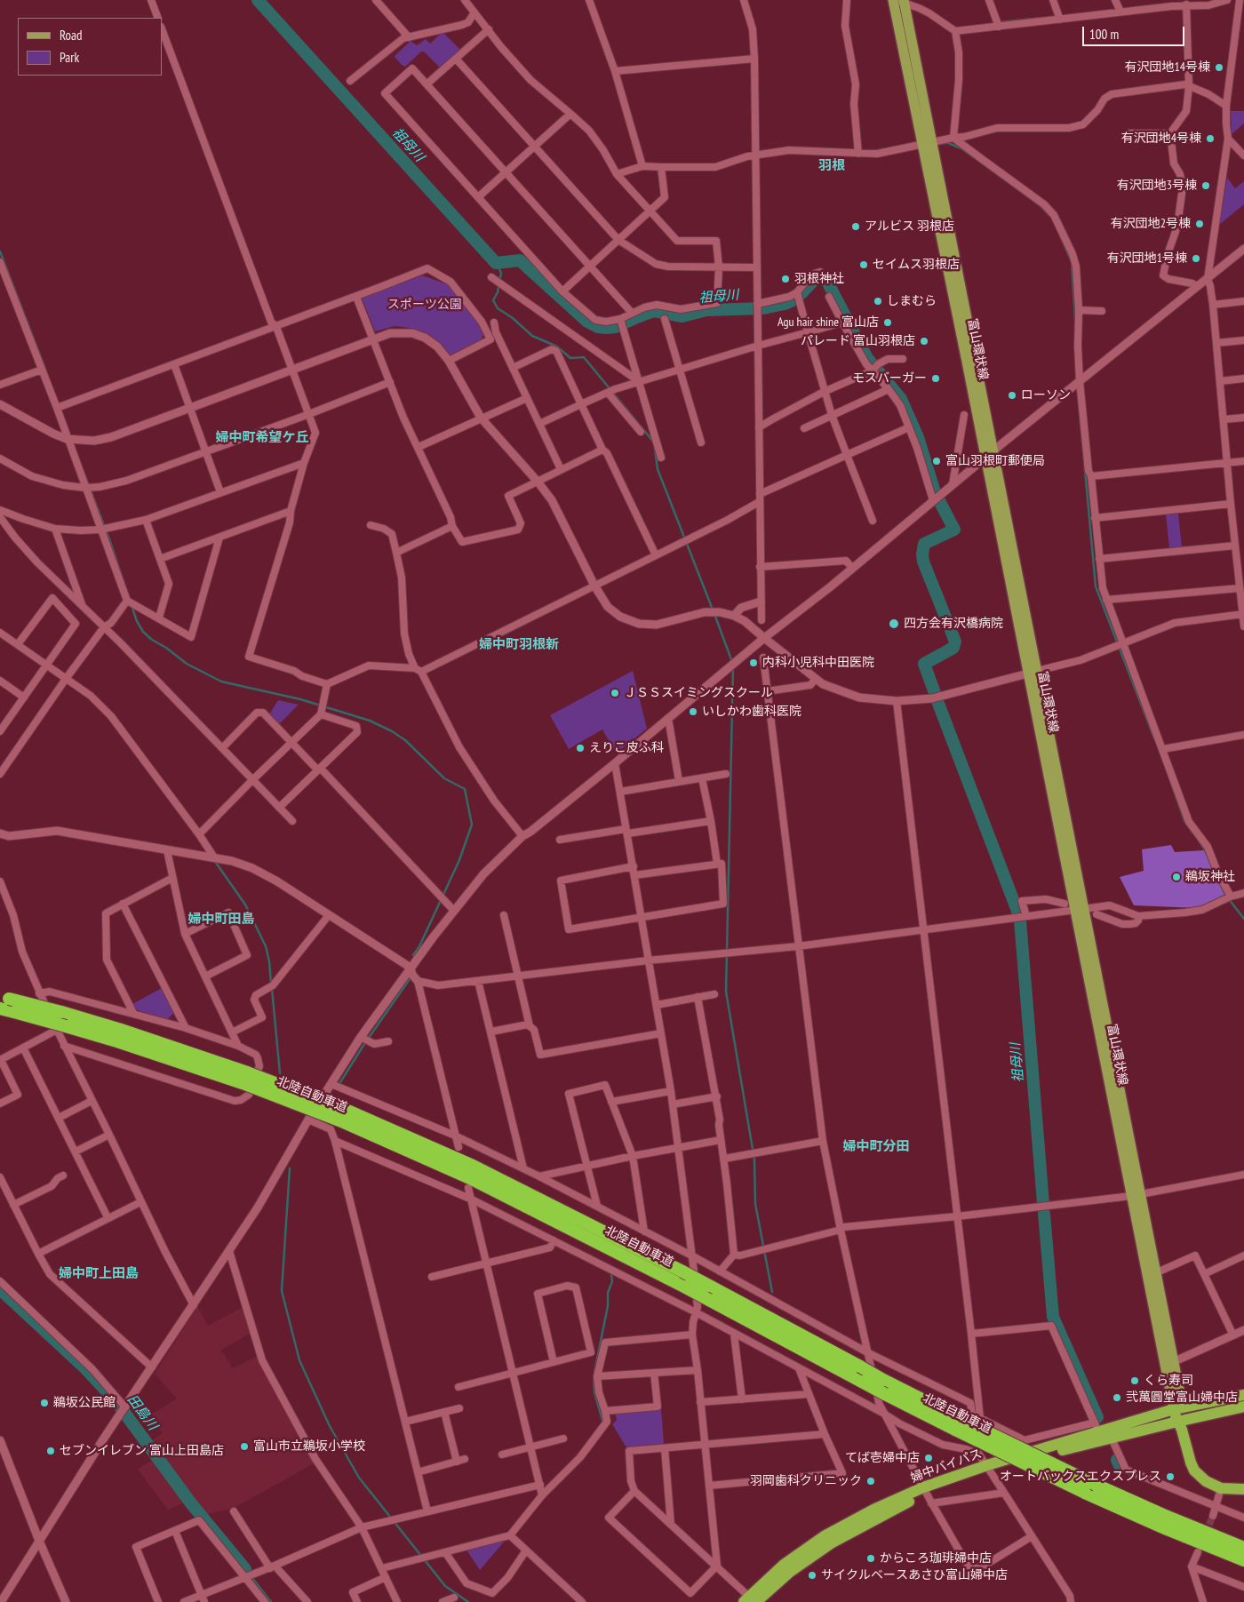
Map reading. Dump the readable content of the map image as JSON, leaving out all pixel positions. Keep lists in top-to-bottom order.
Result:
{
  "streets": {
    "highway": ["北陸自動車道", "婦中バイパス"],
    "main road": ["富山環状線"]
  },
  "crossings": [
    ["富山環状線", "婦中バイパス"]
  ],
  "districts": [
    "羽根",
    "婦中町希望ケ丘",
    "婦中町羽根新",
    "婦中町田島",
    "婦中町分田",
    "婦中町上田島"
  ],
  "water": ["祖母川", "田島川"],
  "parks": ["スポーツ公園"],
  "places": [
    "有沢団地14号棟",
    "有沢団地4号棟",
    "有沢団地3号棟",
    "有沢団地2号棟",
    "アルビス 羽根店",
    "有沢団地1号棟",
    "セイムス羽根店",
    "羽根神社",
    "しまむら",
    "Agu hair shine 富山店",
    "パレード 富山羽根店",
    "モスバーガー",
    "ローソン",
    "富山羽根町郵便局",
    "四方会有沢橋病院",
    "内科小児科中田医院",
    "ＪＳＳスイミングスクール",
    "いしかわ歯科医院",
    "えりこ皮ふ科",
    "鵜坂神社",
    "くら寿司",
    "弐萬圓堂富山婦中店",
    "鵜坂公民館",
    "富山市立鵜坂小学校",
    "セブンイレブン 富山上田島店",
    "てば壱婦中店",
    "オートバックスエクスプレス",
    "羽岡歯科クリニック",
    "からころ珈琲婦中店",
    "サイクルベースあさひ富山婦中店"
  ],
  "legend": ["Road", "Park"],
  "scale_bar": "100 m"
}
